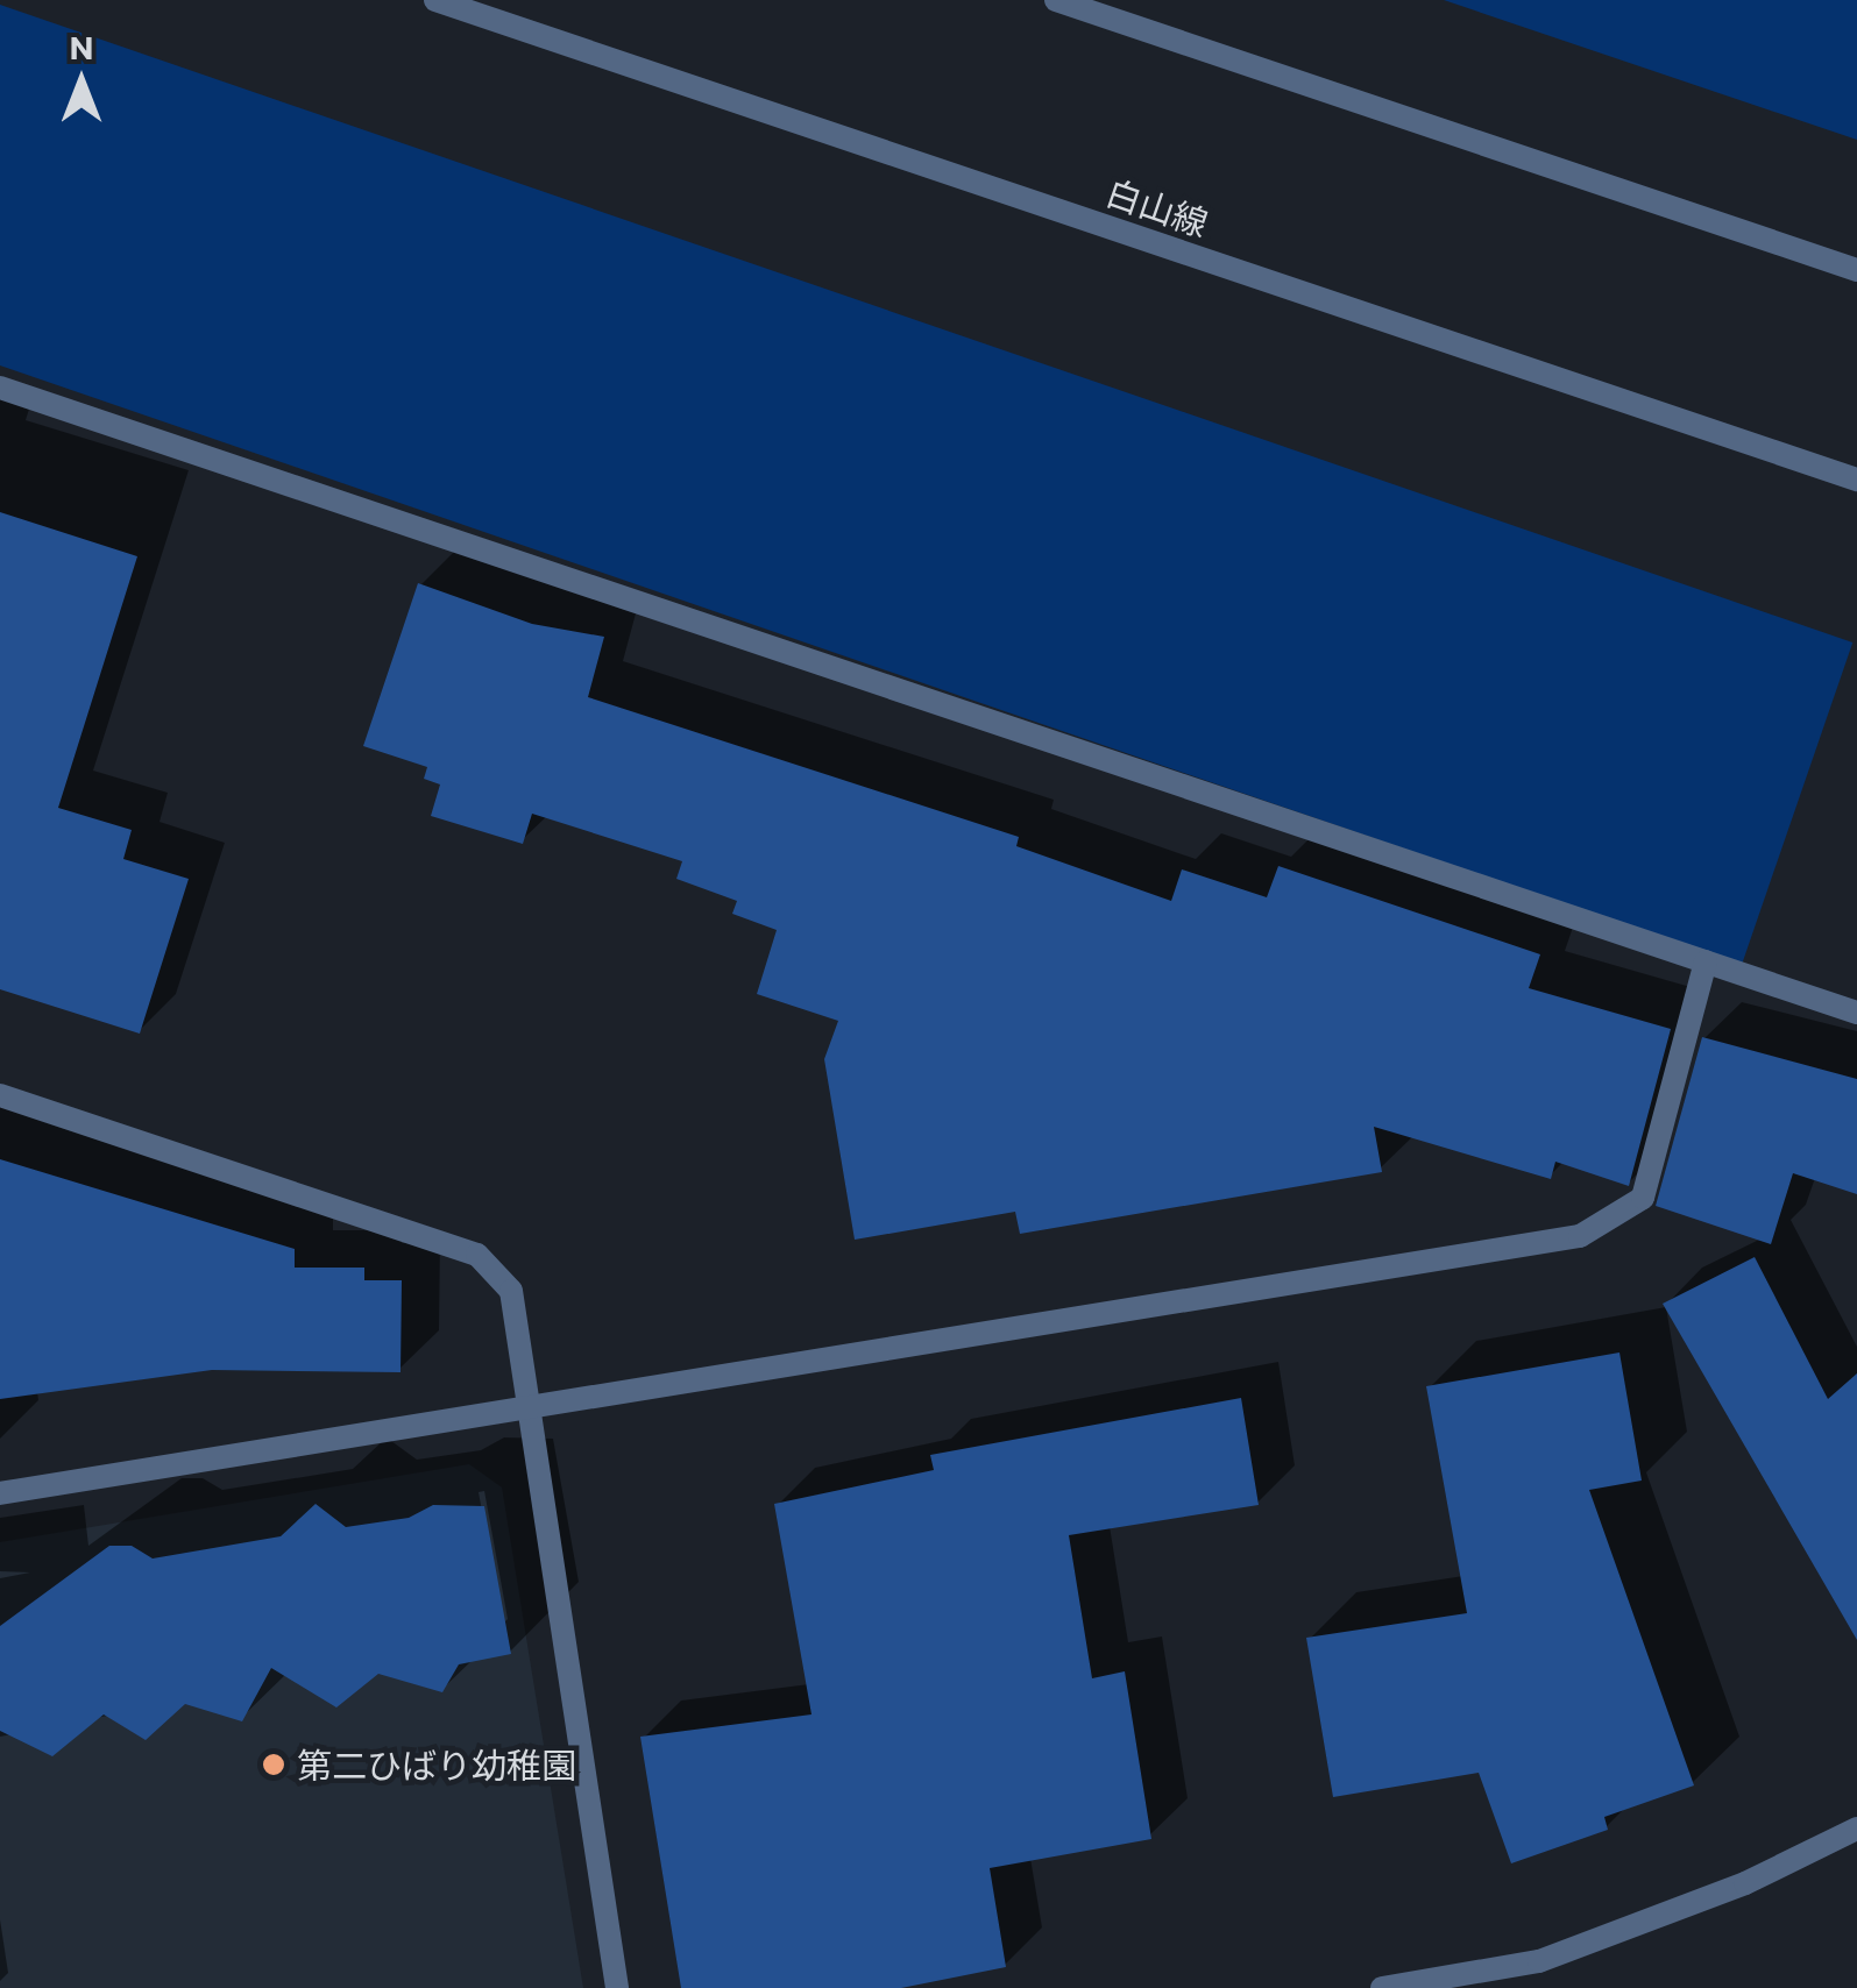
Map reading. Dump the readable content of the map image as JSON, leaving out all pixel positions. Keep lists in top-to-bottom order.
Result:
{
  "streets": {
    "street": ["白山線"]
  },
  "places": ["第二ひばり幼稚園"],
  "north": "top"
}
